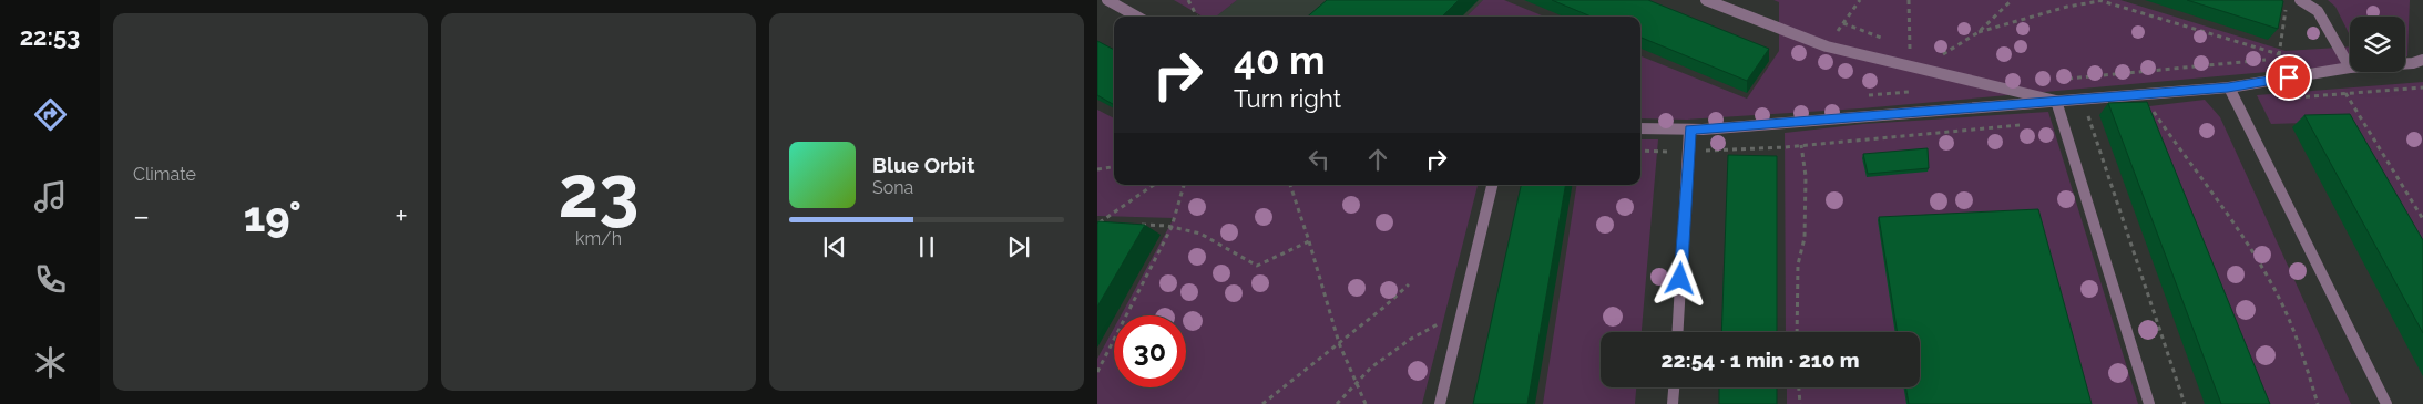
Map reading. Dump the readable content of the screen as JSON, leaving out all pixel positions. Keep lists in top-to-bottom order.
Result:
{
  "page": {
    "tabs": "22:53",
    "tile": [
      "Climate",
      ["23", "km/h"]
    ],
    "turn": ["40 m", "Turn right"],
    "song": ["Blue Orbit", "Sona"],
    "heat": ["−", "19°", "+"],
    "limit": "30",
    "trip": "22:54 · 1 min · 210 m"
  }
}
